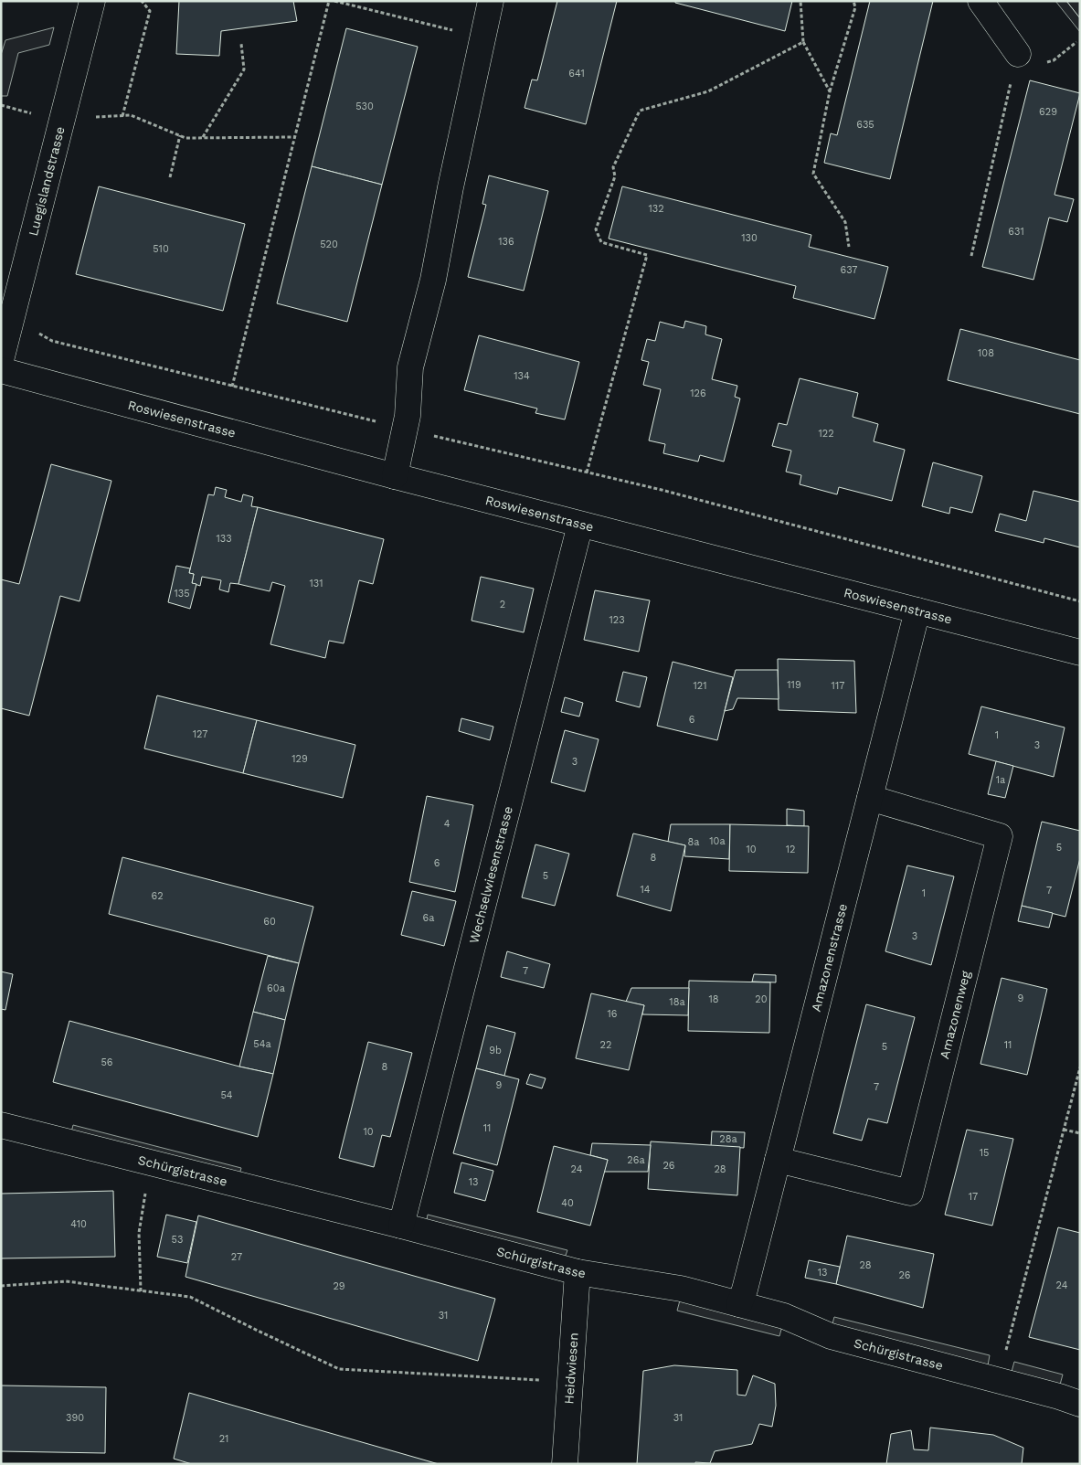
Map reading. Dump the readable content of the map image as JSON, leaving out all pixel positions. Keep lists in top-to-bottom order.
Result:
{
  "streets": {
    "street": [
      "Luegislandstrasse",
      "Roswiesenstrasse",
      "Wechselwiesenstrasse",
      "Amazonenstrasse",
      "Amazonenweg",
      "Schürgistrasse",
      "Heidwiesen"
    ]
  },
  "crossings": [
    ["Roswiesenstrasse", "Wechselwiesenstrasse"],
    ["Roswiesenstrasse", "Amazonenstrasse"],
    ["Wechselwiesenstrasse", "Schürgistrasse"],
    ["Amazonenstrasse", "Amazonenweg"],
    ["Amazonenstrasse", "Schürgistrasse"],
    ["Schürgistrasse", "Heidwiesen"]
  ],
  "house_numbers": [
    "641",
    "530",
    "629",
    "635",
    "132",
    "631",
    "130",
    "136",
    "520",
    "510",
    "637",
    "108",
    "134",
    "126",
    "122",
    "133",
    "131",
    "135",
    "2",
    "123",
    "119",
    "121",
    "117",
    "6",
    "127",
    "1",
    "3",
    "129",
    "3",
    "1a",
    "4",
    "10a",
    "8a",
    "5",
    "10",
    "12",
    "8",
    "6",
    "5",
    "14",
    "7",
    "1",
    "62",
    "6a",
    "60",
    "3",
    "7",
    "60a",
    "9",
    "18",
    "20",
    "18a",
    "16",
    "54a",
    "22",
    "11",
    "5",
    "9b",
    "56",
    "8",
    "9",
    "7",
    "54",
    "11",
    "10",
    "28a",
    "15",
    "26a",
    "26",
    "24",
    "28",
    "13",
    "17",
    "40",
    "410",
    "53",
    "27",
    "28",
    "13",
    "26",
    "24",
    "29",
    "31",
    "390",
    "31",
    "21"
  ]
}
